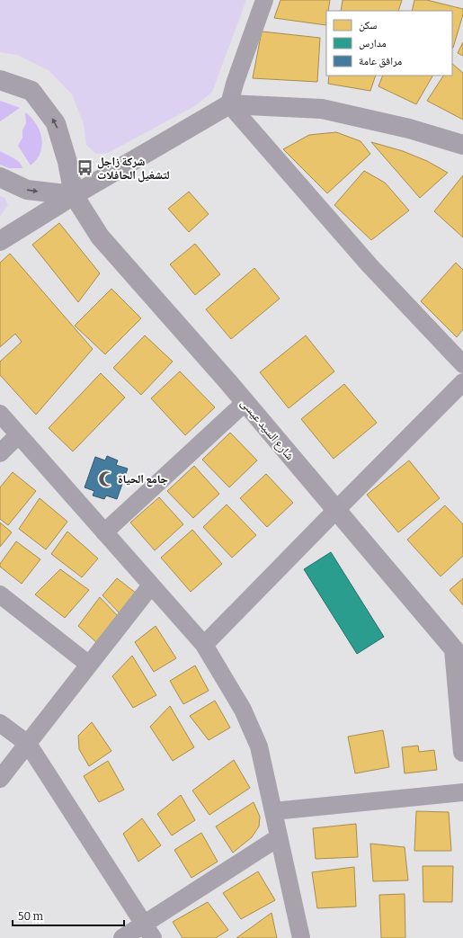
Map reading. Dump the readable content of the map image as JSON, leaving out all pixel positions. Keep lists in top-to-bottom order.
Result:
{
  "streets": {
    "street": ["شارع السيد عيسى"]
  },
  "places": {
    "bus stop": ["شركة زاجل لتشغيل الحافلات"],
    "mosque": ["جامع الحياة"]
  },
  "legend": ["سكن", "مدارس", "مرافق عامة"],
  "scale_bar": "50 m"
}
